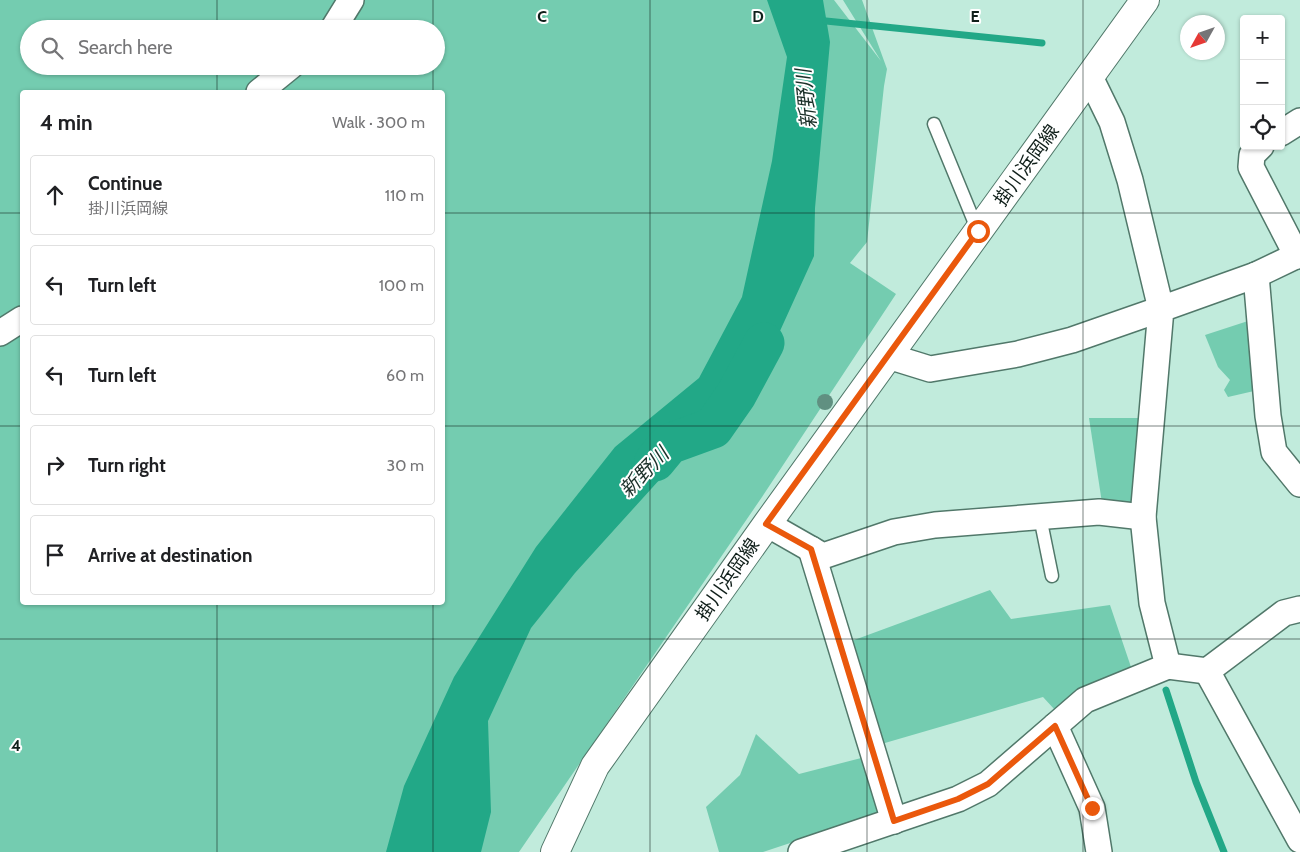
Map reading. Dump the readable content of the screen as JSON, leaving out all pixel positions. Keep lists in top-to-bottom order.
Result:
{
  "streets": {
    "main road": ["掛川浜岡線"]
  },
  "water": ["新野川"],
  "north": "bottom left",
  "page": {
    "map_buttons": ["+", "−"],
    "search": "Search here",
    "heading": ["4 min", "Walk · 300 m"],
    "list": [
      ["Continue", "掛川浜岡線", "110 m"],
      ["Turn left", "100 m"],
      ["Turn left", "60 m"],
      ["Turn right", "30 m"],
      "Arrive at destination"
    ]
  },
  "grid": {
    "columns": ["C", "D", "E"],
    "rows": ["4"]
  }
}
